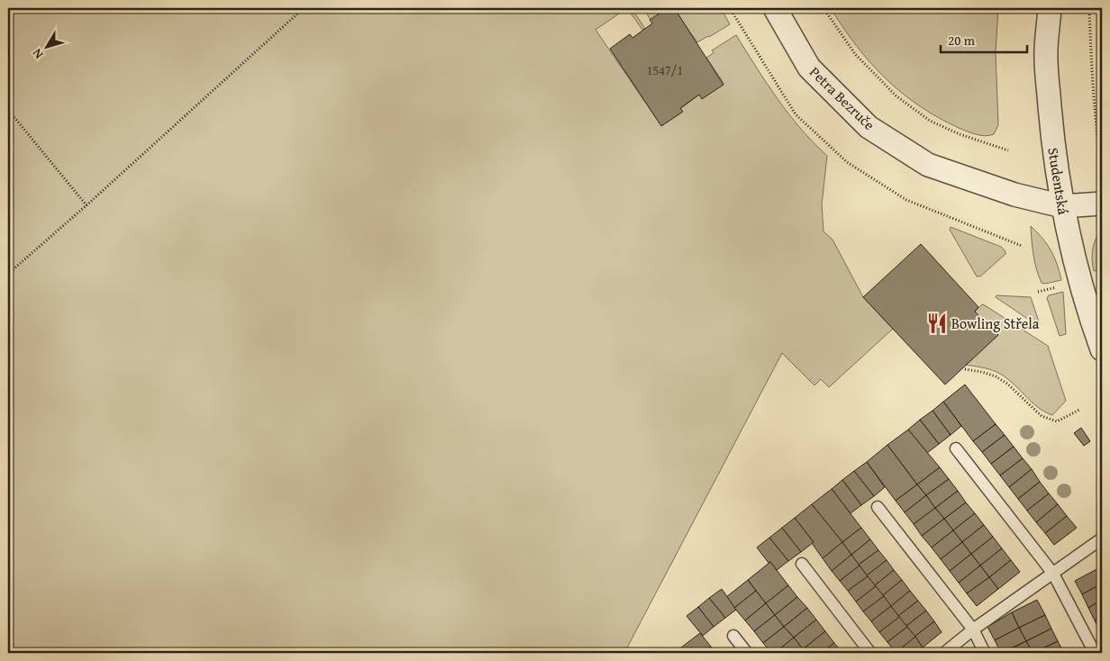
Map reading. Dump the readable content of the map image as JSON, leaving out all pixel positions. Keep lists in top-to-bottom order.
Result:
{
  "streets": {
    "street": ["Petra Bezruče", "Studentská"]
  },
  "crossings": [
    ["Petra Bezruče", "Studentská"]
  ],
  "places": {
    "restaurant": ["Bowling Střela"]
  },
  "house_numbers": ["1547/1"],
  "scale_bar": "20 m",
  "north": "bottom left"
}
